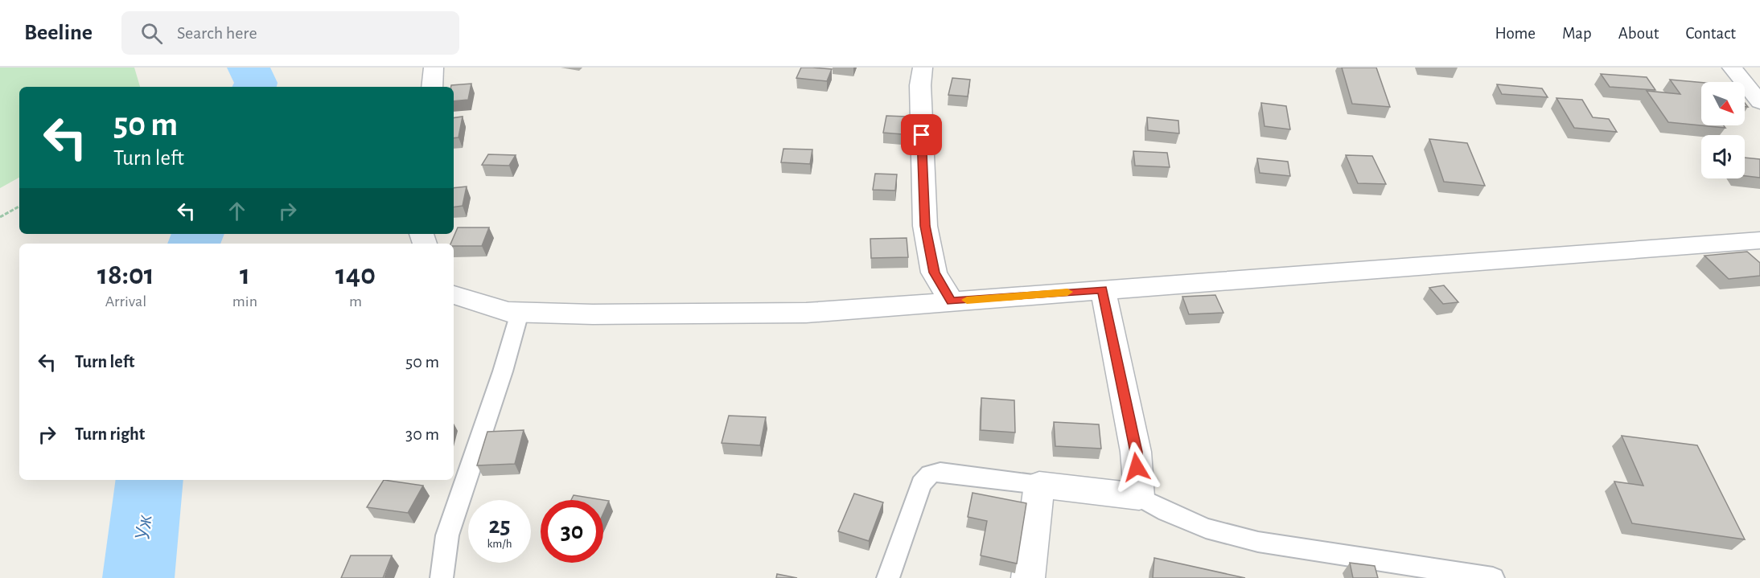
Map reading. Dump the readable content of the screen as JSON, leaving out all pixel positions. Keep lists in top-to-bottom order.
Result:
{
  "water": ["Уж"],
  "north": "bottom right",
  "page": {
    "header": "Beeline",
    "search": "Search here",
    "nav": [
      "Home",
      "Map",
      "About",
      "Contact"
    ],
    "turn": ["50 m", "Turn left"],
    "eta": [
      "18:01",
      "Arrival",
      "1",
      "min",
      "140",
      "m"
    ],
    "list": [
      {
        "name": "Turn left",
        "value": "50 m"
      },
      {
        "name": "Turn right",
        "value": "30 m"
      }
    ],
    "speed": "25 km/h",
    "limit": "30"
  }
}
